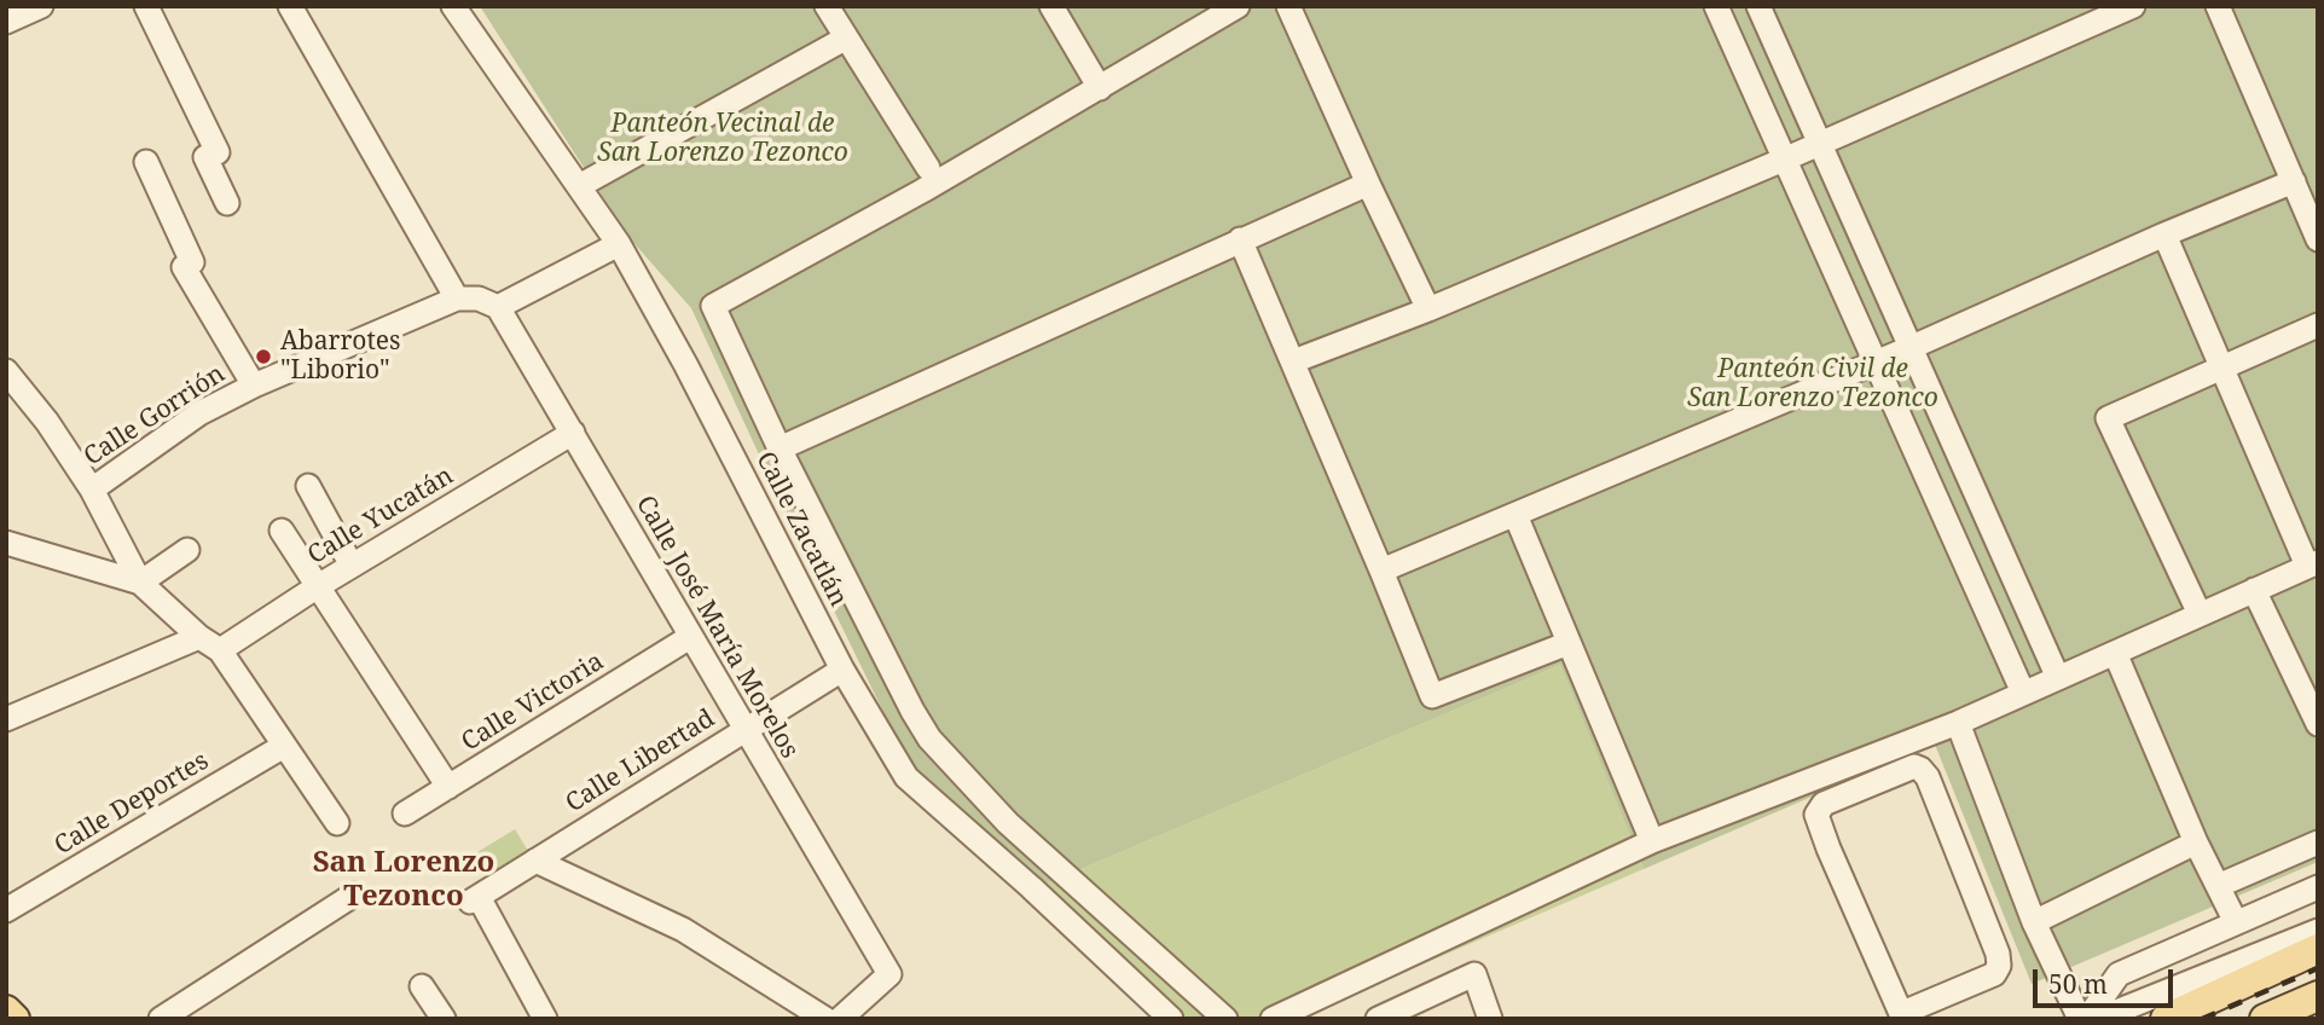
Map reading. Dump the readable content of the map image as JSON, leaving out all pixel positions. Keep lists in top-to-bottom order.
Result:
{
  "streets": {
    "street": [
      "Calle Gorrión",
      "Calle Yucatán",
      "Calle Zacatlán",
      "Calle José María Morelos",
      "Calle Victoria",
      "Calle Libertad",
      "Calle Deportes"
    ]
  },
  "crossings": [
    ["Calle Yucatán", "Calle José María Morelos"],
    ["Calle Zacatlán", "Calle Libertad"],
    ["Calle José María Morelos", "Calle Victoria"],
    ["Calle José María Morelos", "Calle Libertad"]
  ],
  "districts": ["San Lorenzo Tezonco"],
  "parks": ["Panteón Vecinal de San Lorenzo Tezonco", "Panteón Civil de San Lorenzo Tezonco"],
  "places": ["Abarrotes \"Liborio\""],
  "scale_bar": "50 m"
}
